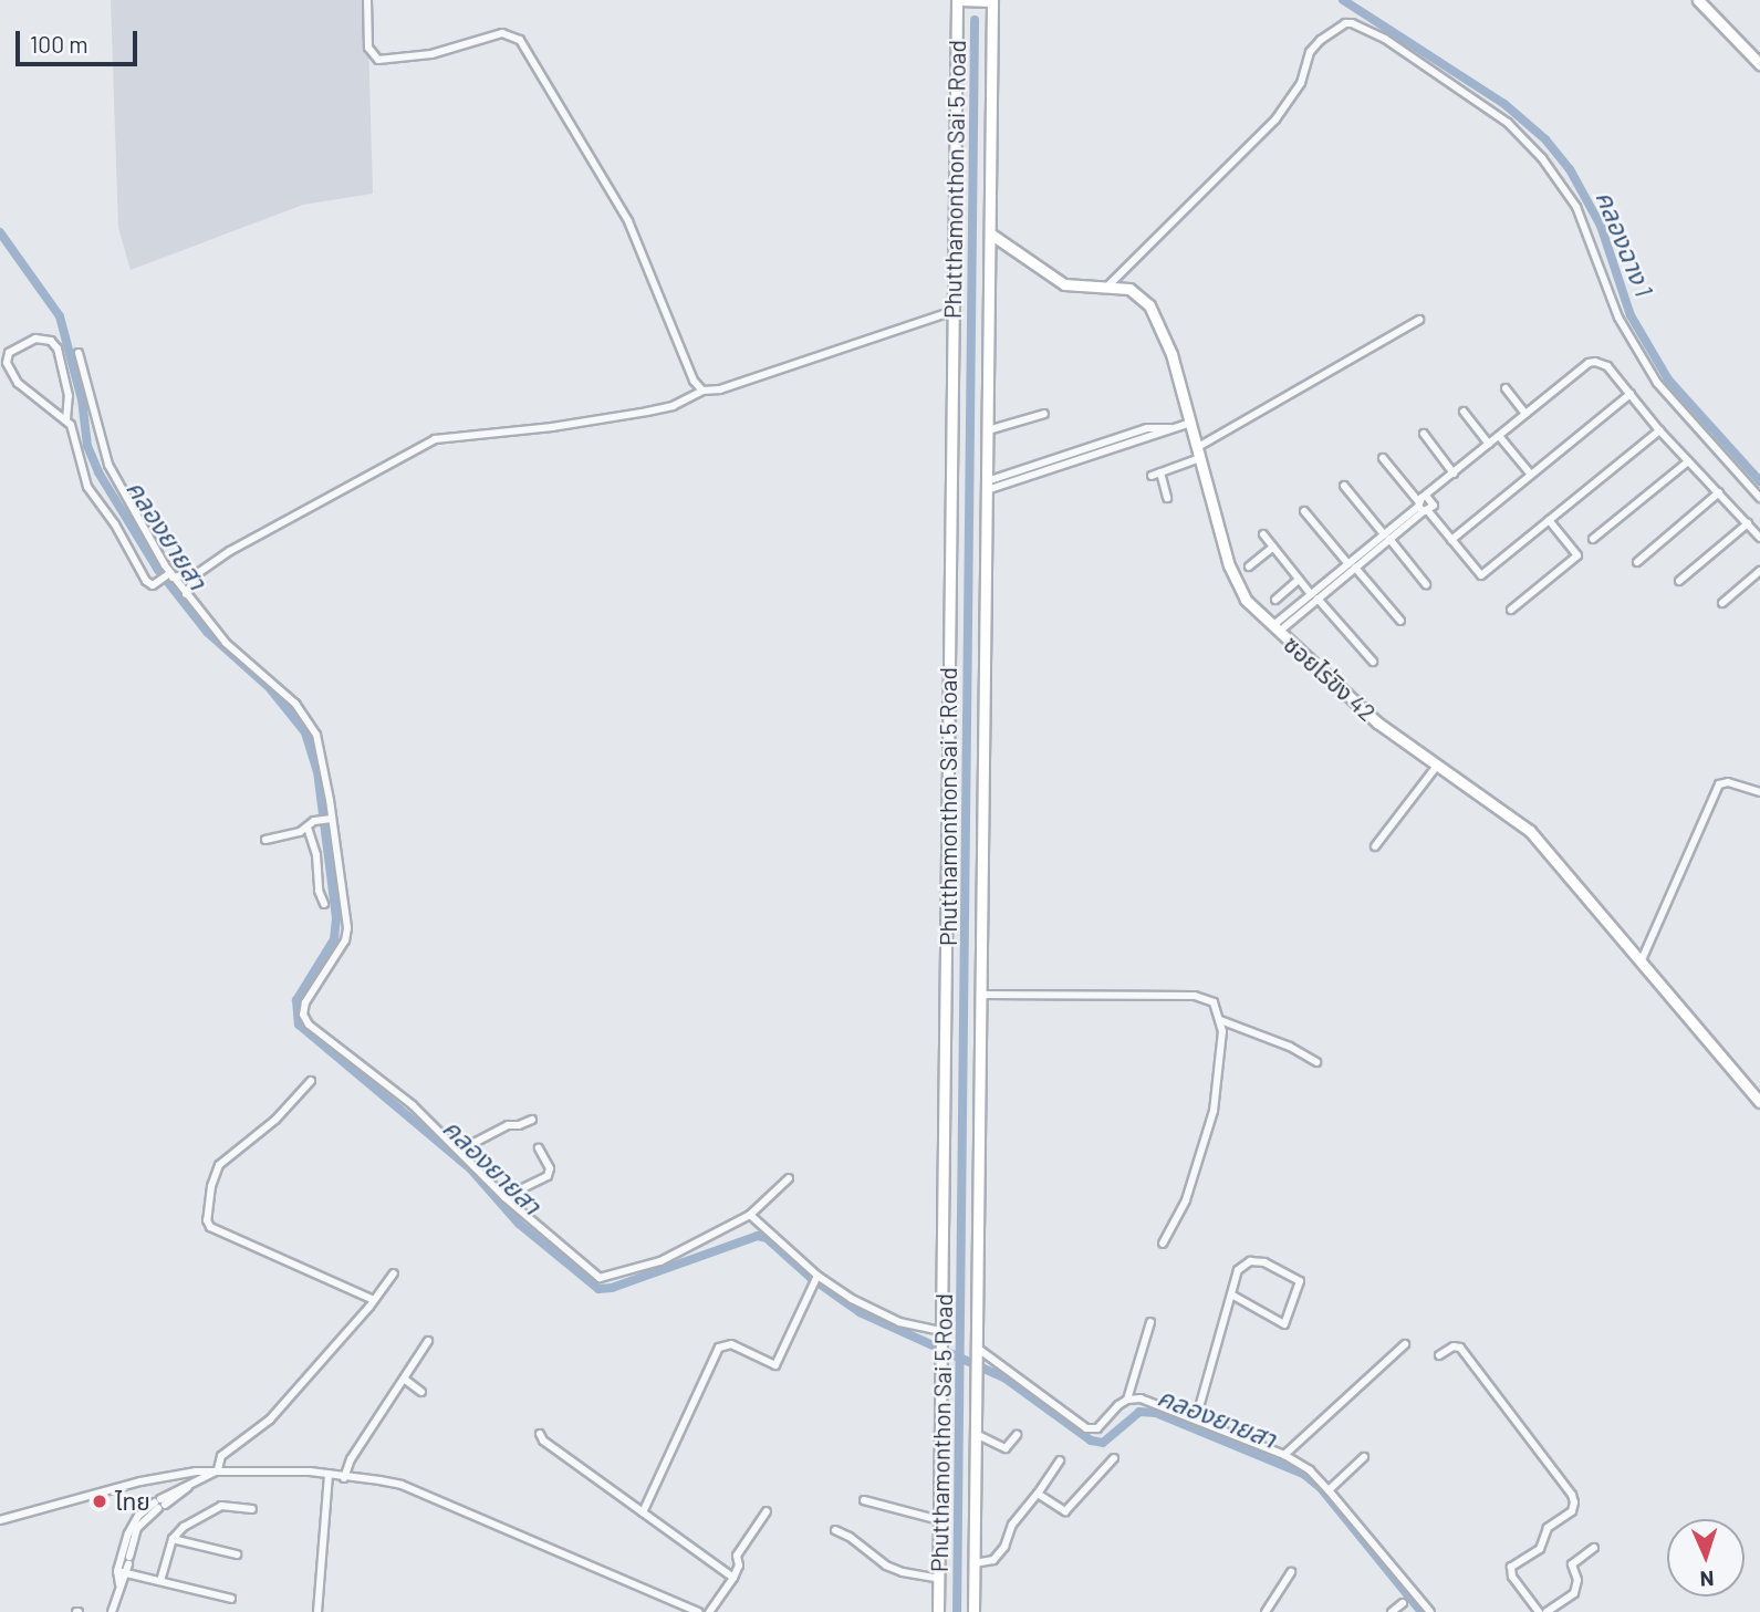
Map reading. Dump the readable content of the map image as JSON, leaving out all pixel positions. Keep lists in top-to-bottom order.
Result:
{
  "streets": {
    "main road": ["Phutthamonthon Sai 5 Road", "ซอยไร่ขิง 42"]
  },
  "crossings": [
    ["Phutthamonthon Sai 5 Road", "ซอยไร่ขิง 42"]
  ],
  "water": ["คลองฉาง 1", "คลองยายสา"],
  "places": ["ไทย"],
  "scale_bar": "100 m",
  "north": "bottom"
}
